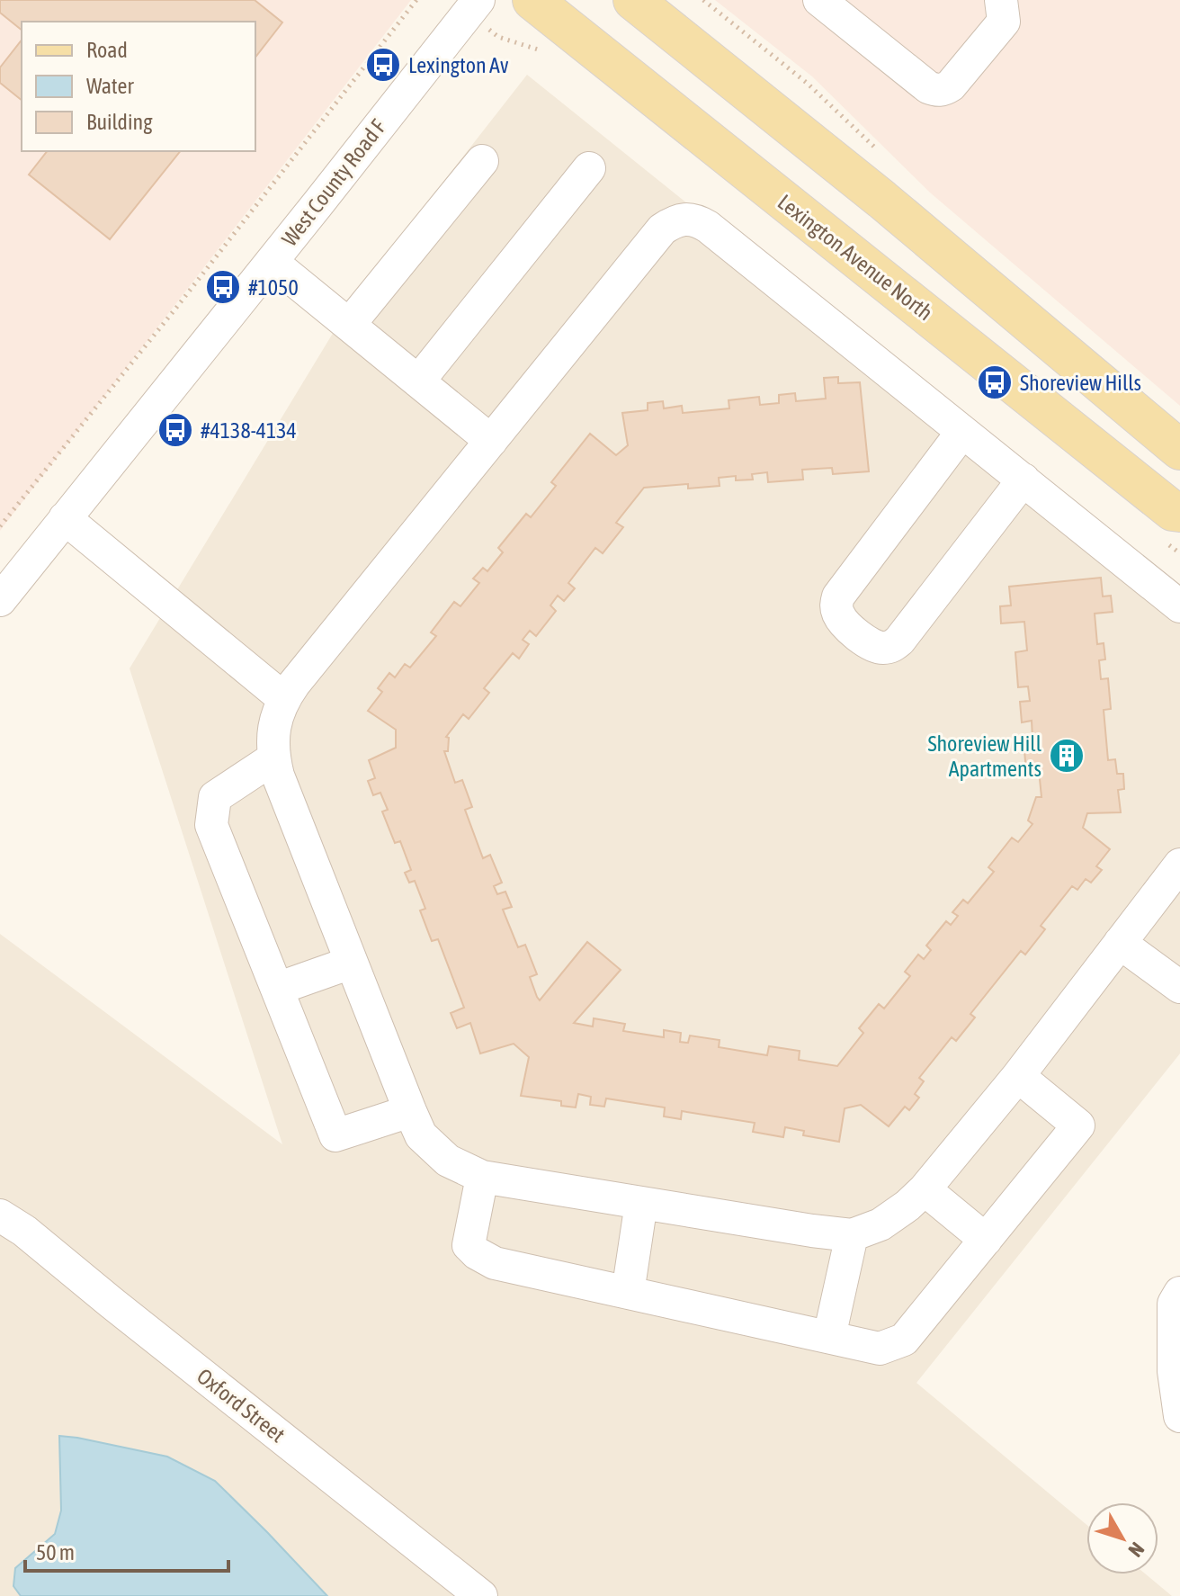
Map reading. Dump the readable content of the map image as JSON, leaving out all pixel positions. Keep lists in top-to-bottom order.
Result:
{
  "streets": {
    "main road": ["Lexington Avenue North"],
    "street": ["West County Road F", "Oxford Street"]
  },
  "places": {
    "bus stop": [
      "Lexington Av",
      "#1050",
      "Shoreview Hills",
      "#4138-4134"
    ],
    "building": ["Shoreview Hill Apartments"]
  },
  "legend": ["Road", "Water", "Building"],
  "scale_bar": "50 m",
  "north": "bottom right"
}
